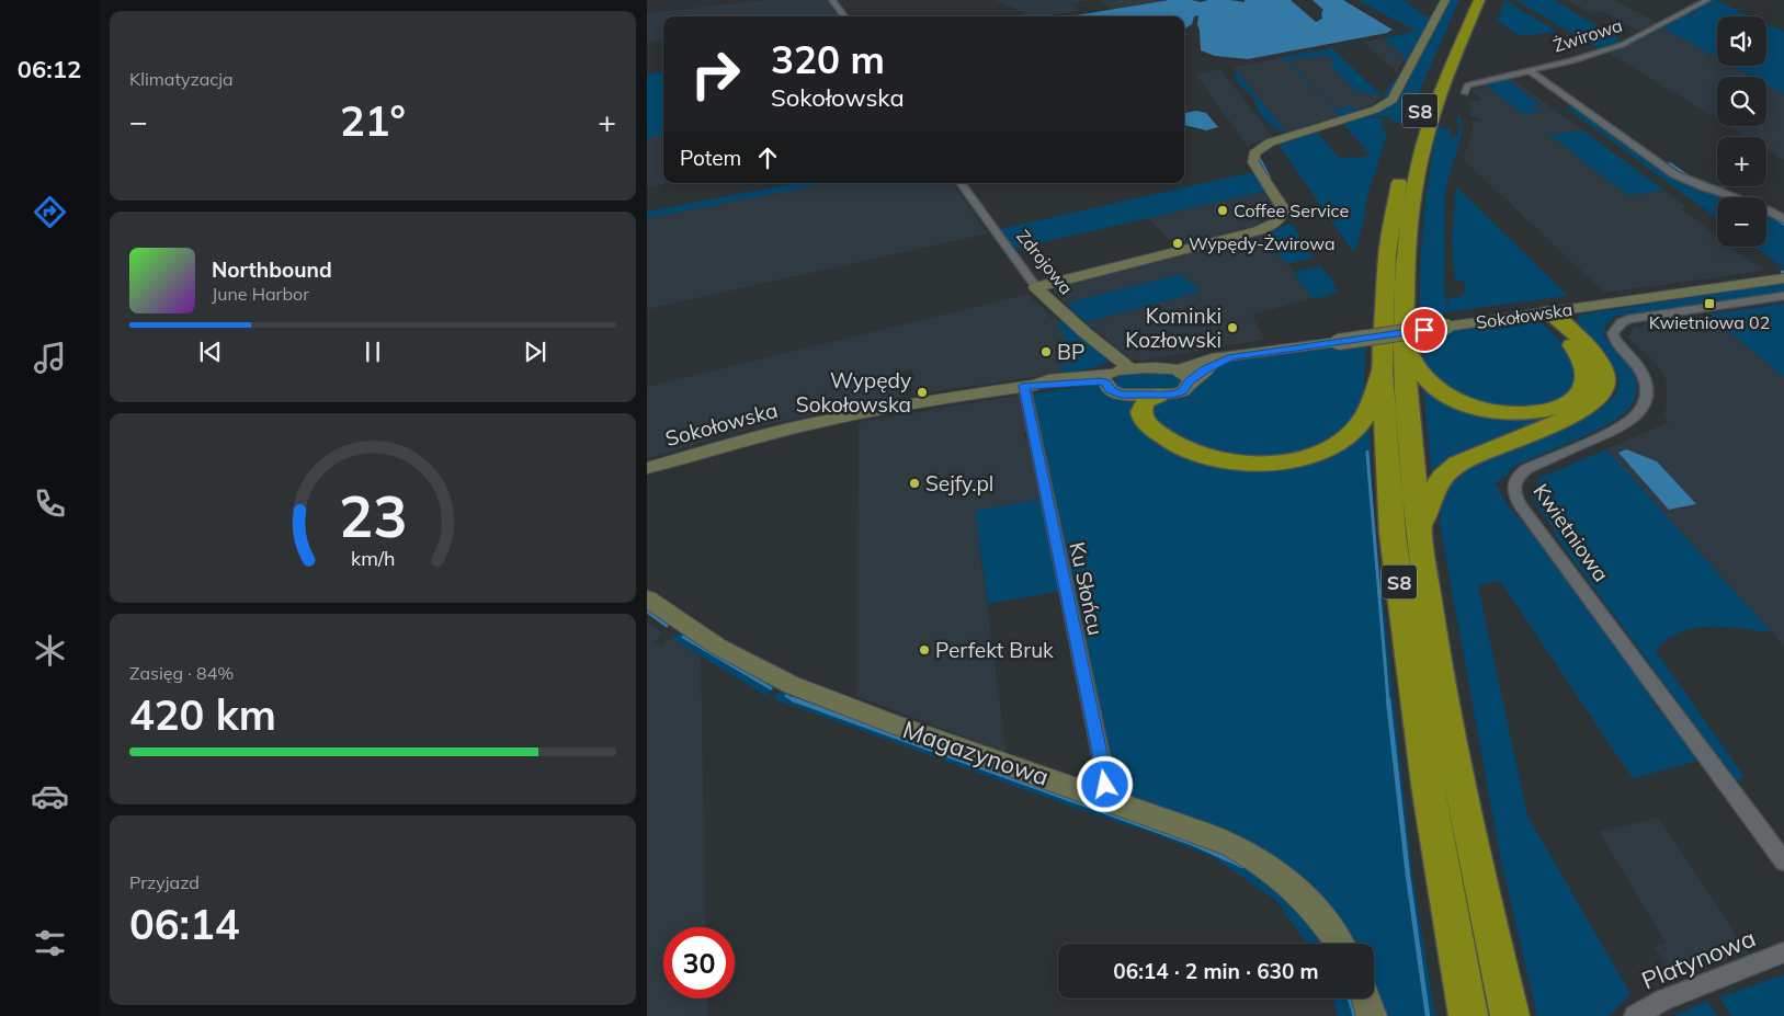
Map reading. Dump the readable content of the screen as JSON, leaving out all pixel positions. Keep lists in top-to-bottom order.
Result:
{
  "streets": {
    "highway": ["S8"],
    "street": [
      "Żwirowa",
      "Zdrojowa",
      "Sokołowska",
      "Kwietniowa",
      "Ku Słońcu",
      "Magazynowa",
      "Platynowa"
    ]
  },
  "crossings": [
    ["Zdrojowa", "Sokołowska"],
    ["Sokołowska", "Ku Słońcu"],
    ["Ku Słońcu", "Magazynowa"]
  ],
  "places": {
    "other": [
      "Coffee Service",
      "Wypędy-Żwirowa",
      "Kominki Kozłowski",
      "BP",
      "Wypędy Sokołowska",
      "Sejfy.pl",
      "Perfekt Bruk"
    ],
    "transit": ["Kwietniowa 02"]
  },
  "page": {
    "tabs": "06:12",
    "tile": [
      "Klimatyzacja",
      ["Zasięg · 84%", "420 km"],
      ["Przyjazd", "06:14"]
    ],
    "map_buttons": ["+", "−"],
    "turn": ["320 m", "Sokołowska"],
    "heat": ["−", "21°", "+"],
    "then": "Potem",
    "song": ["Northbound", "June Harbor"],
    "limit": "30",
    "trip": "06:14 · 2 min · 630 m",
    "gauge": ["23", "km/h"]
  }
}
